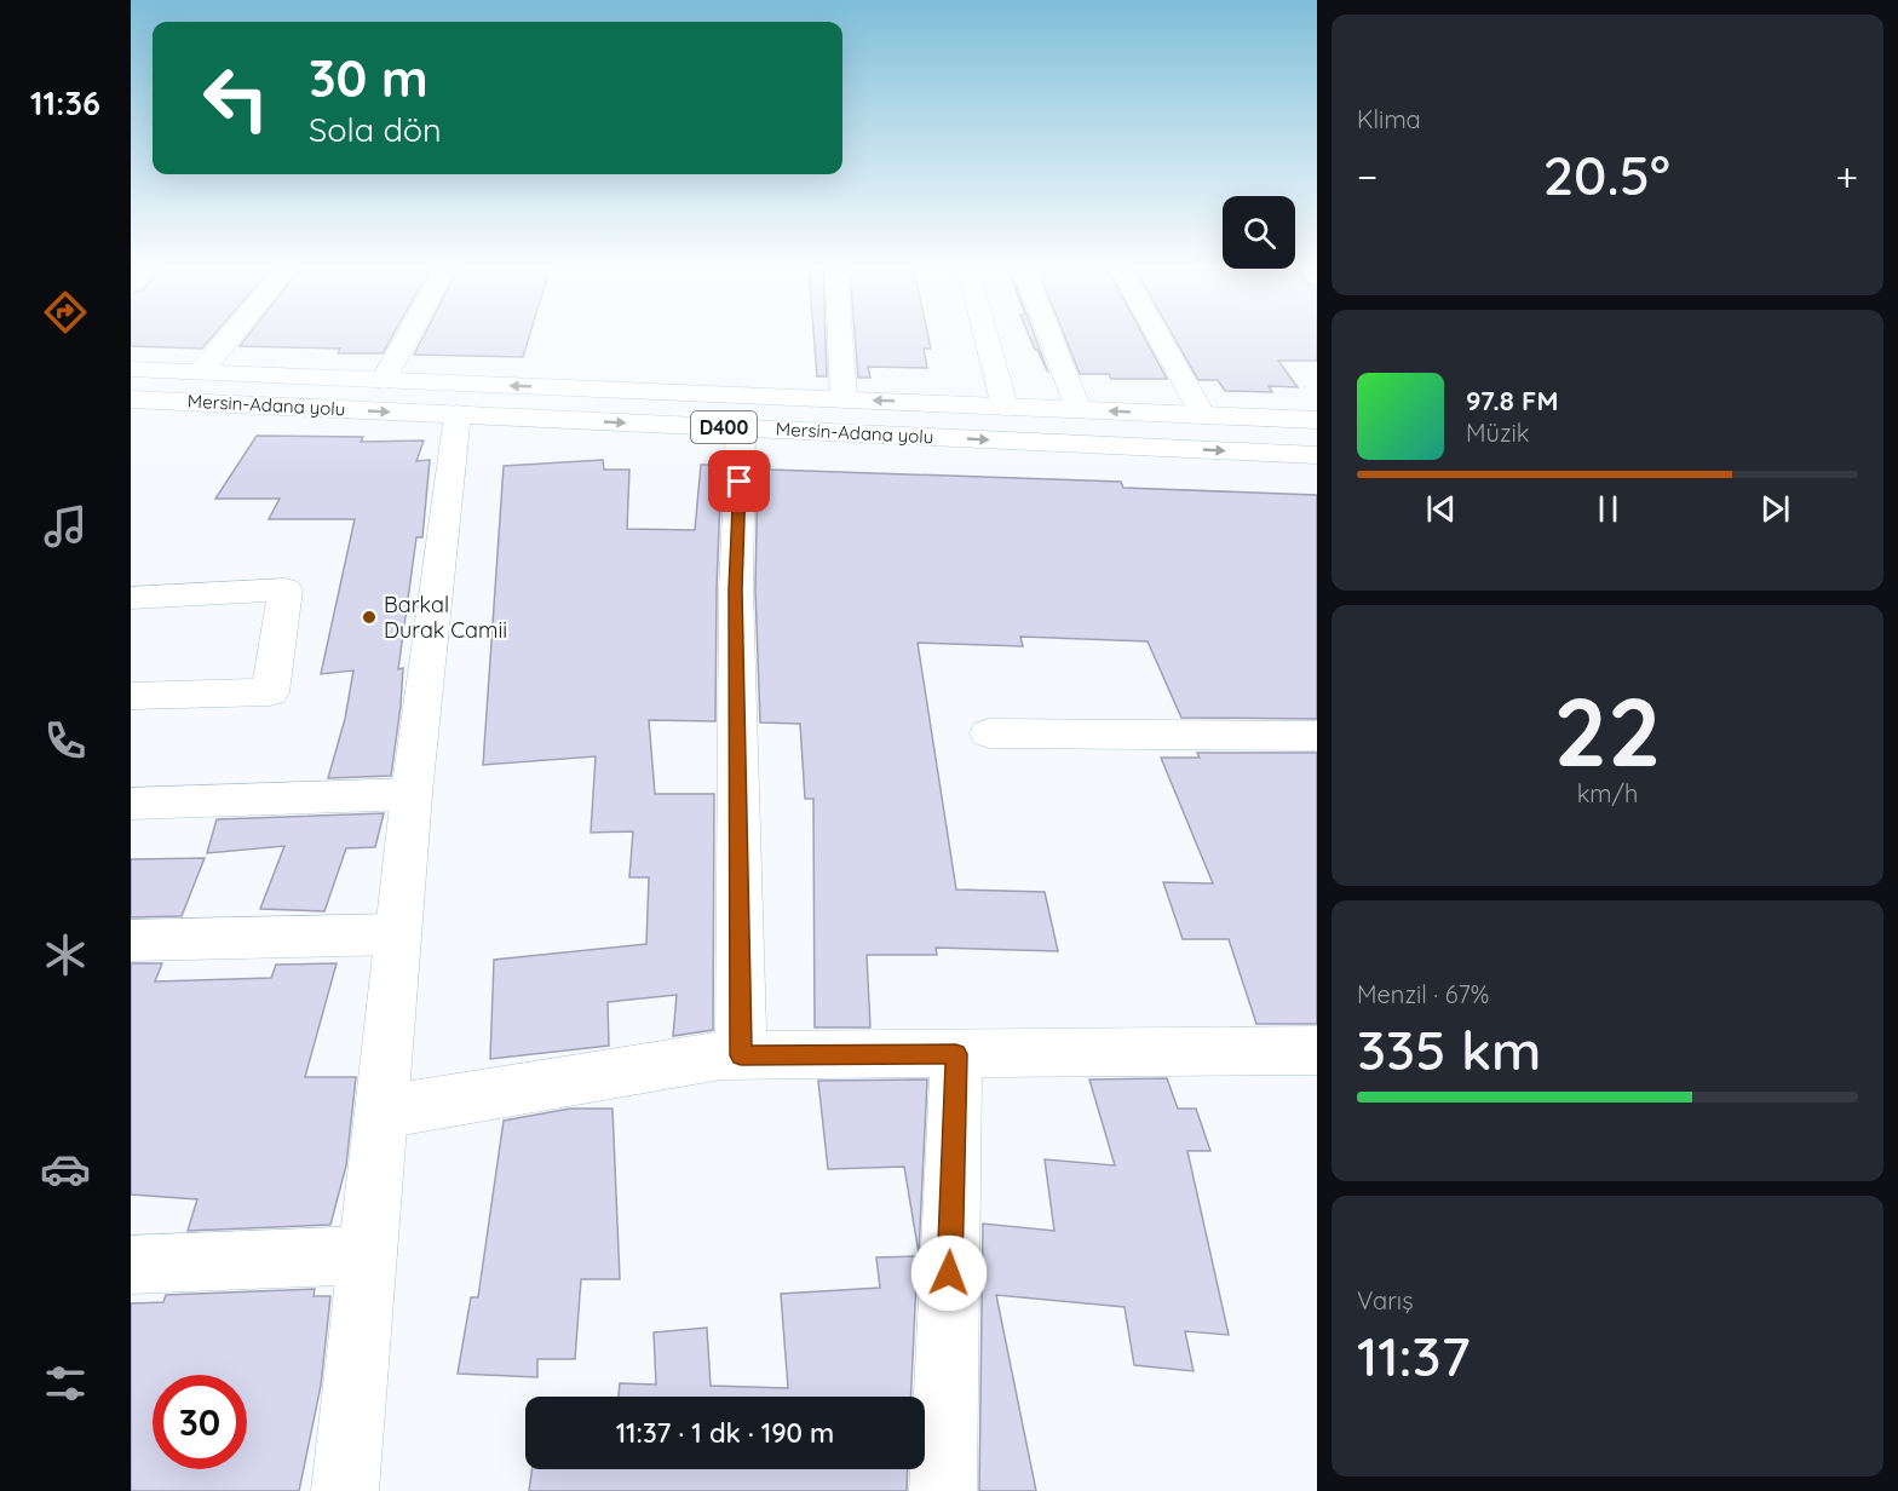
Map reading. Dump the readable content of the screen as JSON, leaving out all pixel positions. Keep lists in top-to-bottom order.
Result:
{
  "streets": {
    "main road": ["Mersin-Adana yolu", "D400"]
  },
  "places": ["Barkal Durak Camii"],
  "page": {
    "tabs": "11:36",
    "tile": [
      "Klima",
      ["22", "km/h"],
      ["Menzil · 67%", "335 km"],
      ["Varış", "11:37"]
    ],
    "turn": ["30 m", "Sola dön"],
    "heat": ["−", "20.5°", "+"],
    "song": ["97.8 FM", "Müzik"],
    "limit": "30",
    "trip": "11:37 · 1 dk · 190 m"
  }
}
